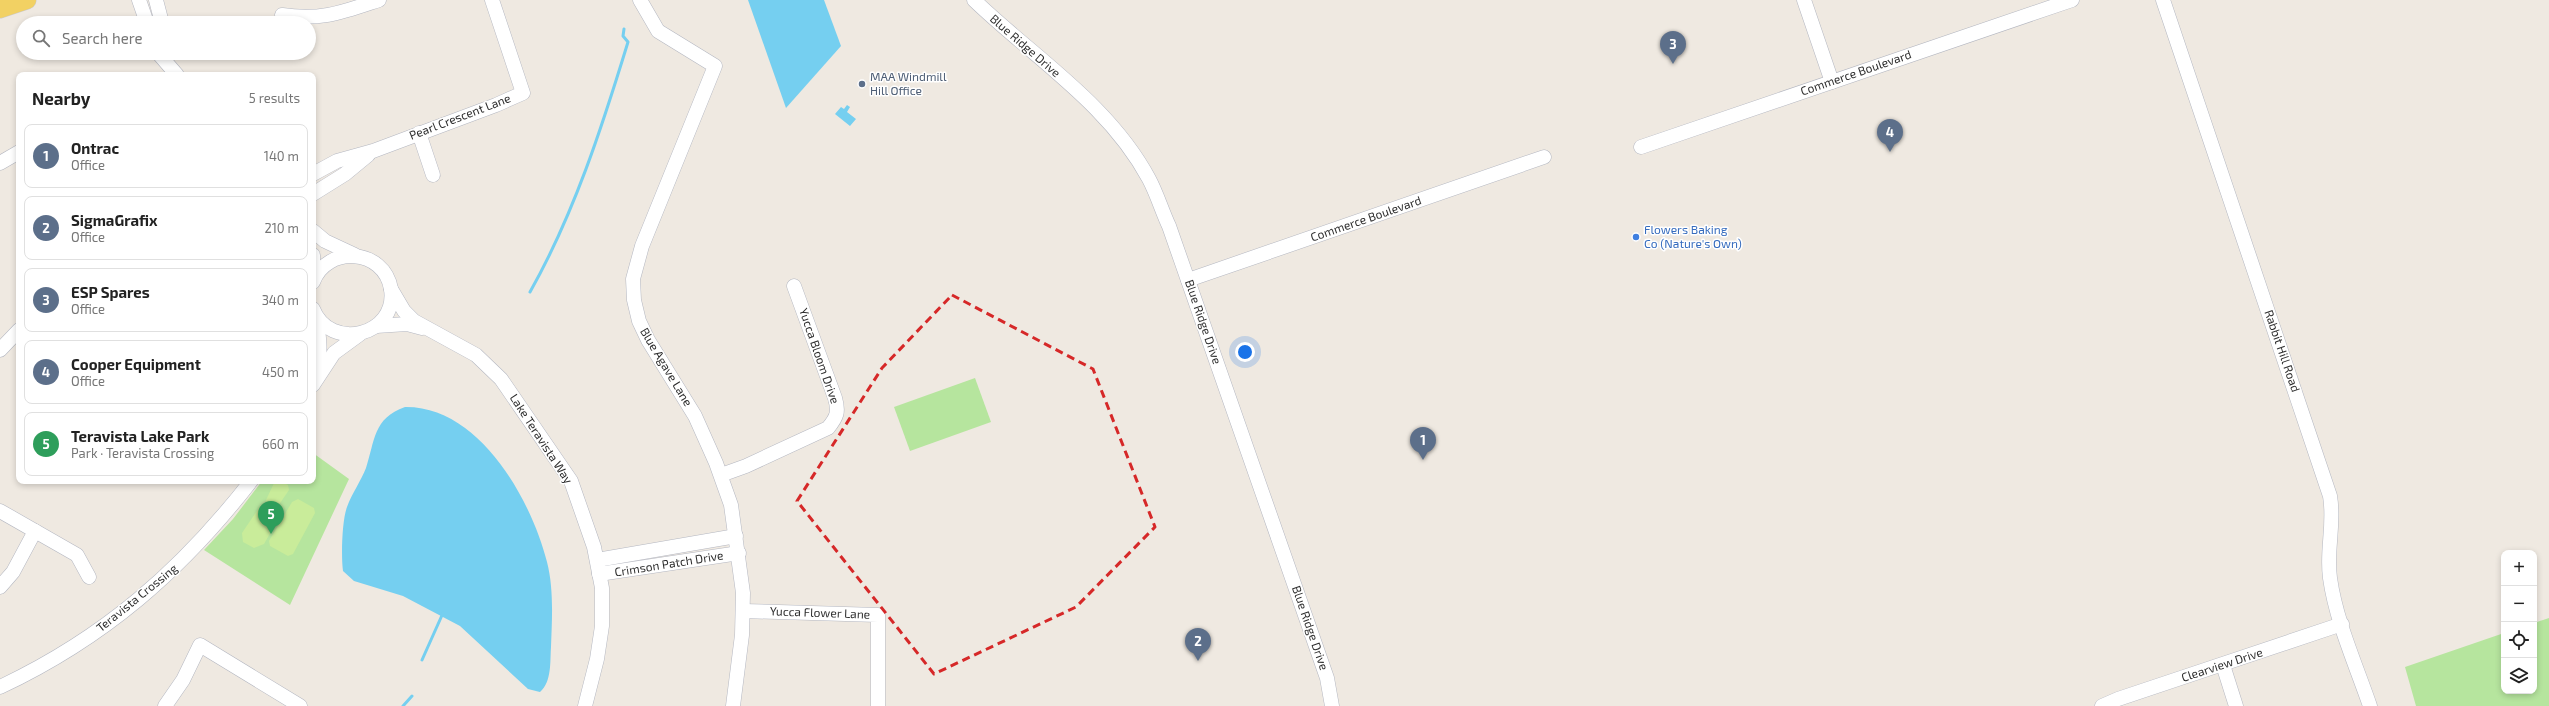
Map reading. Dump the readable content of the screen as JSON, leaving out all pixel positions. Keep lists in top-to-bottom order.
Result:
{
  "streets": {
    "street": [
      "Blue Ridge Drive",
      "Commerce Boulevard",
      "Pearl Crescent Lane",
      "Rabbit Hill Road",
      "Yucca Bloom Drive",
      "Blue Agave Lane",
      "Lake Teravista Way",
      "Crimson Patch Drive",
      "Teravista Crossing",
      "Yucca Flower Lane",
      "Clearview Drive"
    ]
  },
  "crossings": [
    ["Blue Ridge Drive", "Commerce Boulevard"],
    ["Rabbit Hill Road", "Clearview Drive"],
    ["Yucca Bloom Drive", "Blue Agave Lane"],
    ["Blue Agave Lane", "Crimson Patch Drive"],
    ["Blue Agave Lane", "Yucca Flower Lane"],
    ["Lake Teravista Way", "Crimson Patch Drive"]
  ],
  "places": ["MAA Windmill Hill Office", "Flowers Baking Co (Nature's Own)"],
  "page": {
    "search": "Search here",
    "pins": [
      "3",
      "4",
      "1",
      "5",
      "2"
    ],
    "heading": ["Nearby", "5 results"],
    "list": [
      {
        "mark": "1",
        "name": "Ontrac",
        "note": "Office",
        "value": "140 m"
      },
      {
        "mark": "2",
        "name": "SigmaGrafix",
        "note": "Office",
        "value": "210 m"
      },
      {
        "mark": "3",
        "name": "ESP Spares",
        "note": "Office",
        "value": "340 m"
      },
      {
        "mark": "4",
        "name": "Cooper Equipment",
        "note": "Office",
        "value": "450 m"
      },
      {
        "mark": "5",
        "name": "Teravista Lake Park",
        "note": "Park · Teravista Crossing",
        "value": "660 m"
      }
    ],
    "map_buttons": ["+", "−"]
  }
}
